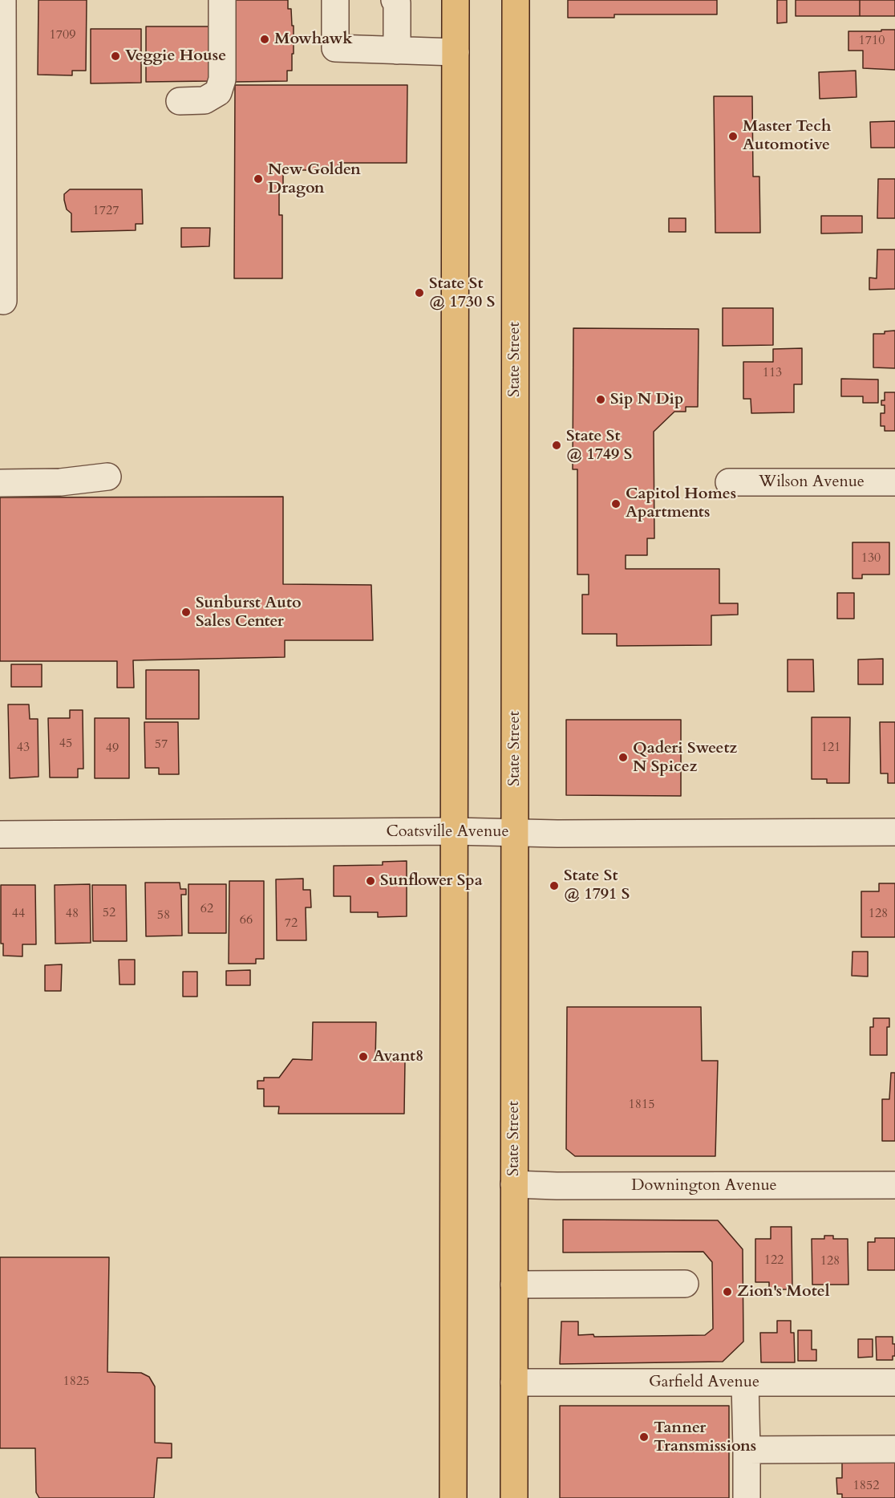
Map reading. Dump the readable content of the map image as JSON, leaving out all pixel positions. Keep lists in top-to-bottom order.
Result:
{
  "streets": {
    "main road": ["State Street"],
    "street": [
      "Wilson Avenue",
      "Coatsville Avenue",
      "Downington Avenue",
      "Garfield Avenue"
    ]
  },
  "crossings": [
    ["State Street", "Coatsville Avenue"],
    ["State Street", "Downington Avenue"],
    ["State Street", "Garfield Avenue"]
  ],
  "places": [
    "Mowhawk",
    "Veggie House",
    "Master Tech Automotive",
    "New Golden Dragon",
    "State St @ 1730 S",
    "Sip N Dip",
    "State St @ 1749 S",
    "Capitol Homes Apartments",
    "Sunburst Auto Sales Center",
    "Qaderi Sweetz N Spicez",
    "Sunflower Spa",
    "State St @ 1791 S",
    "Avant8",
    "Zion's Motel",
    "Tanner Transmissions"
  ],
  "house_numbers": [
    "1709",
    "1710",
    "1727",
    "113",
    "130",
    "45",
    "57",
    "43",
    "121",
    "49",
    "62",
    "52",
    "44",
    "48",
    "128",
    "58",
    "66",
    "72",
    "1815",
    "122",
    "128",
    "1825",
    "1852"
  ]
}
